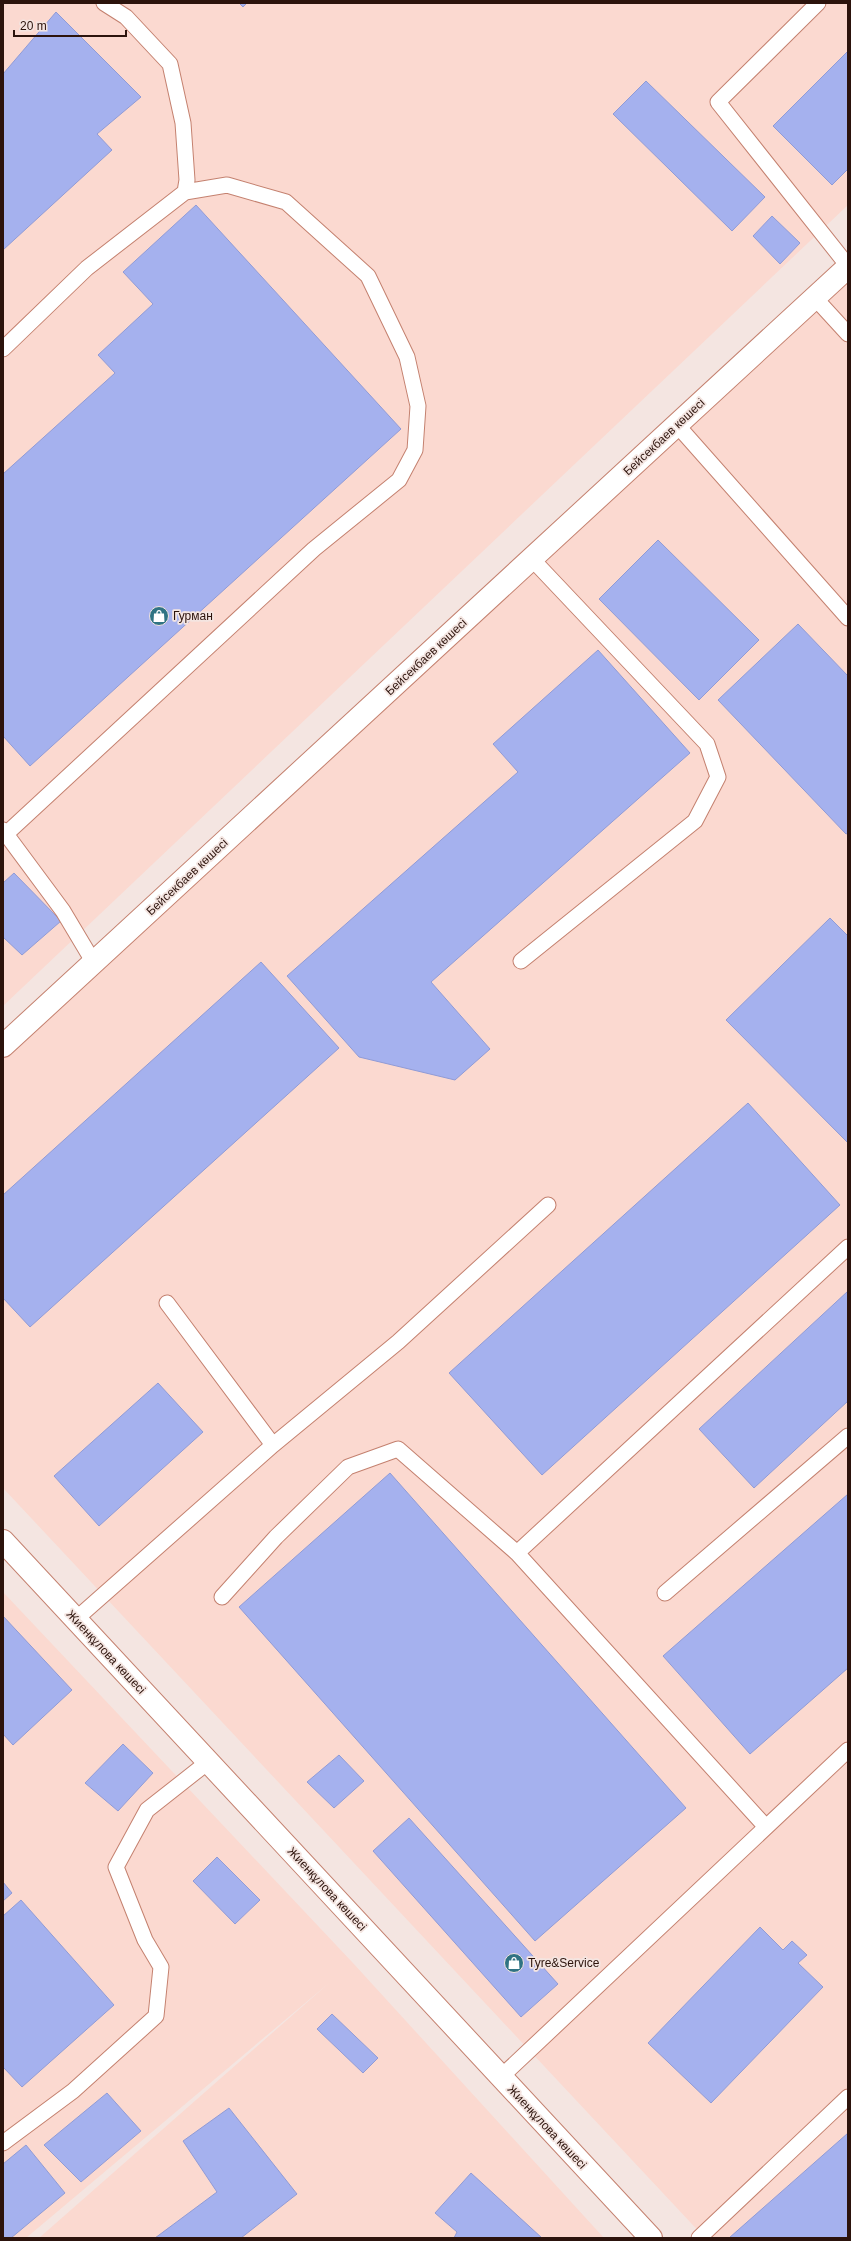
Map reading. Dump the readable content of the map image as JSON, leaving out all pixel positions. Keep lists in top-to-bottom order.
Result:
{
  "streets": {
    "street": ["Бейсекбаев көшесі", "Жиенқұлова көшесі"]
  },
  "places": {
    "shop": ["Гурман", "Tyre&Service"]
  },
  "scale_bar": "20 m"
}
